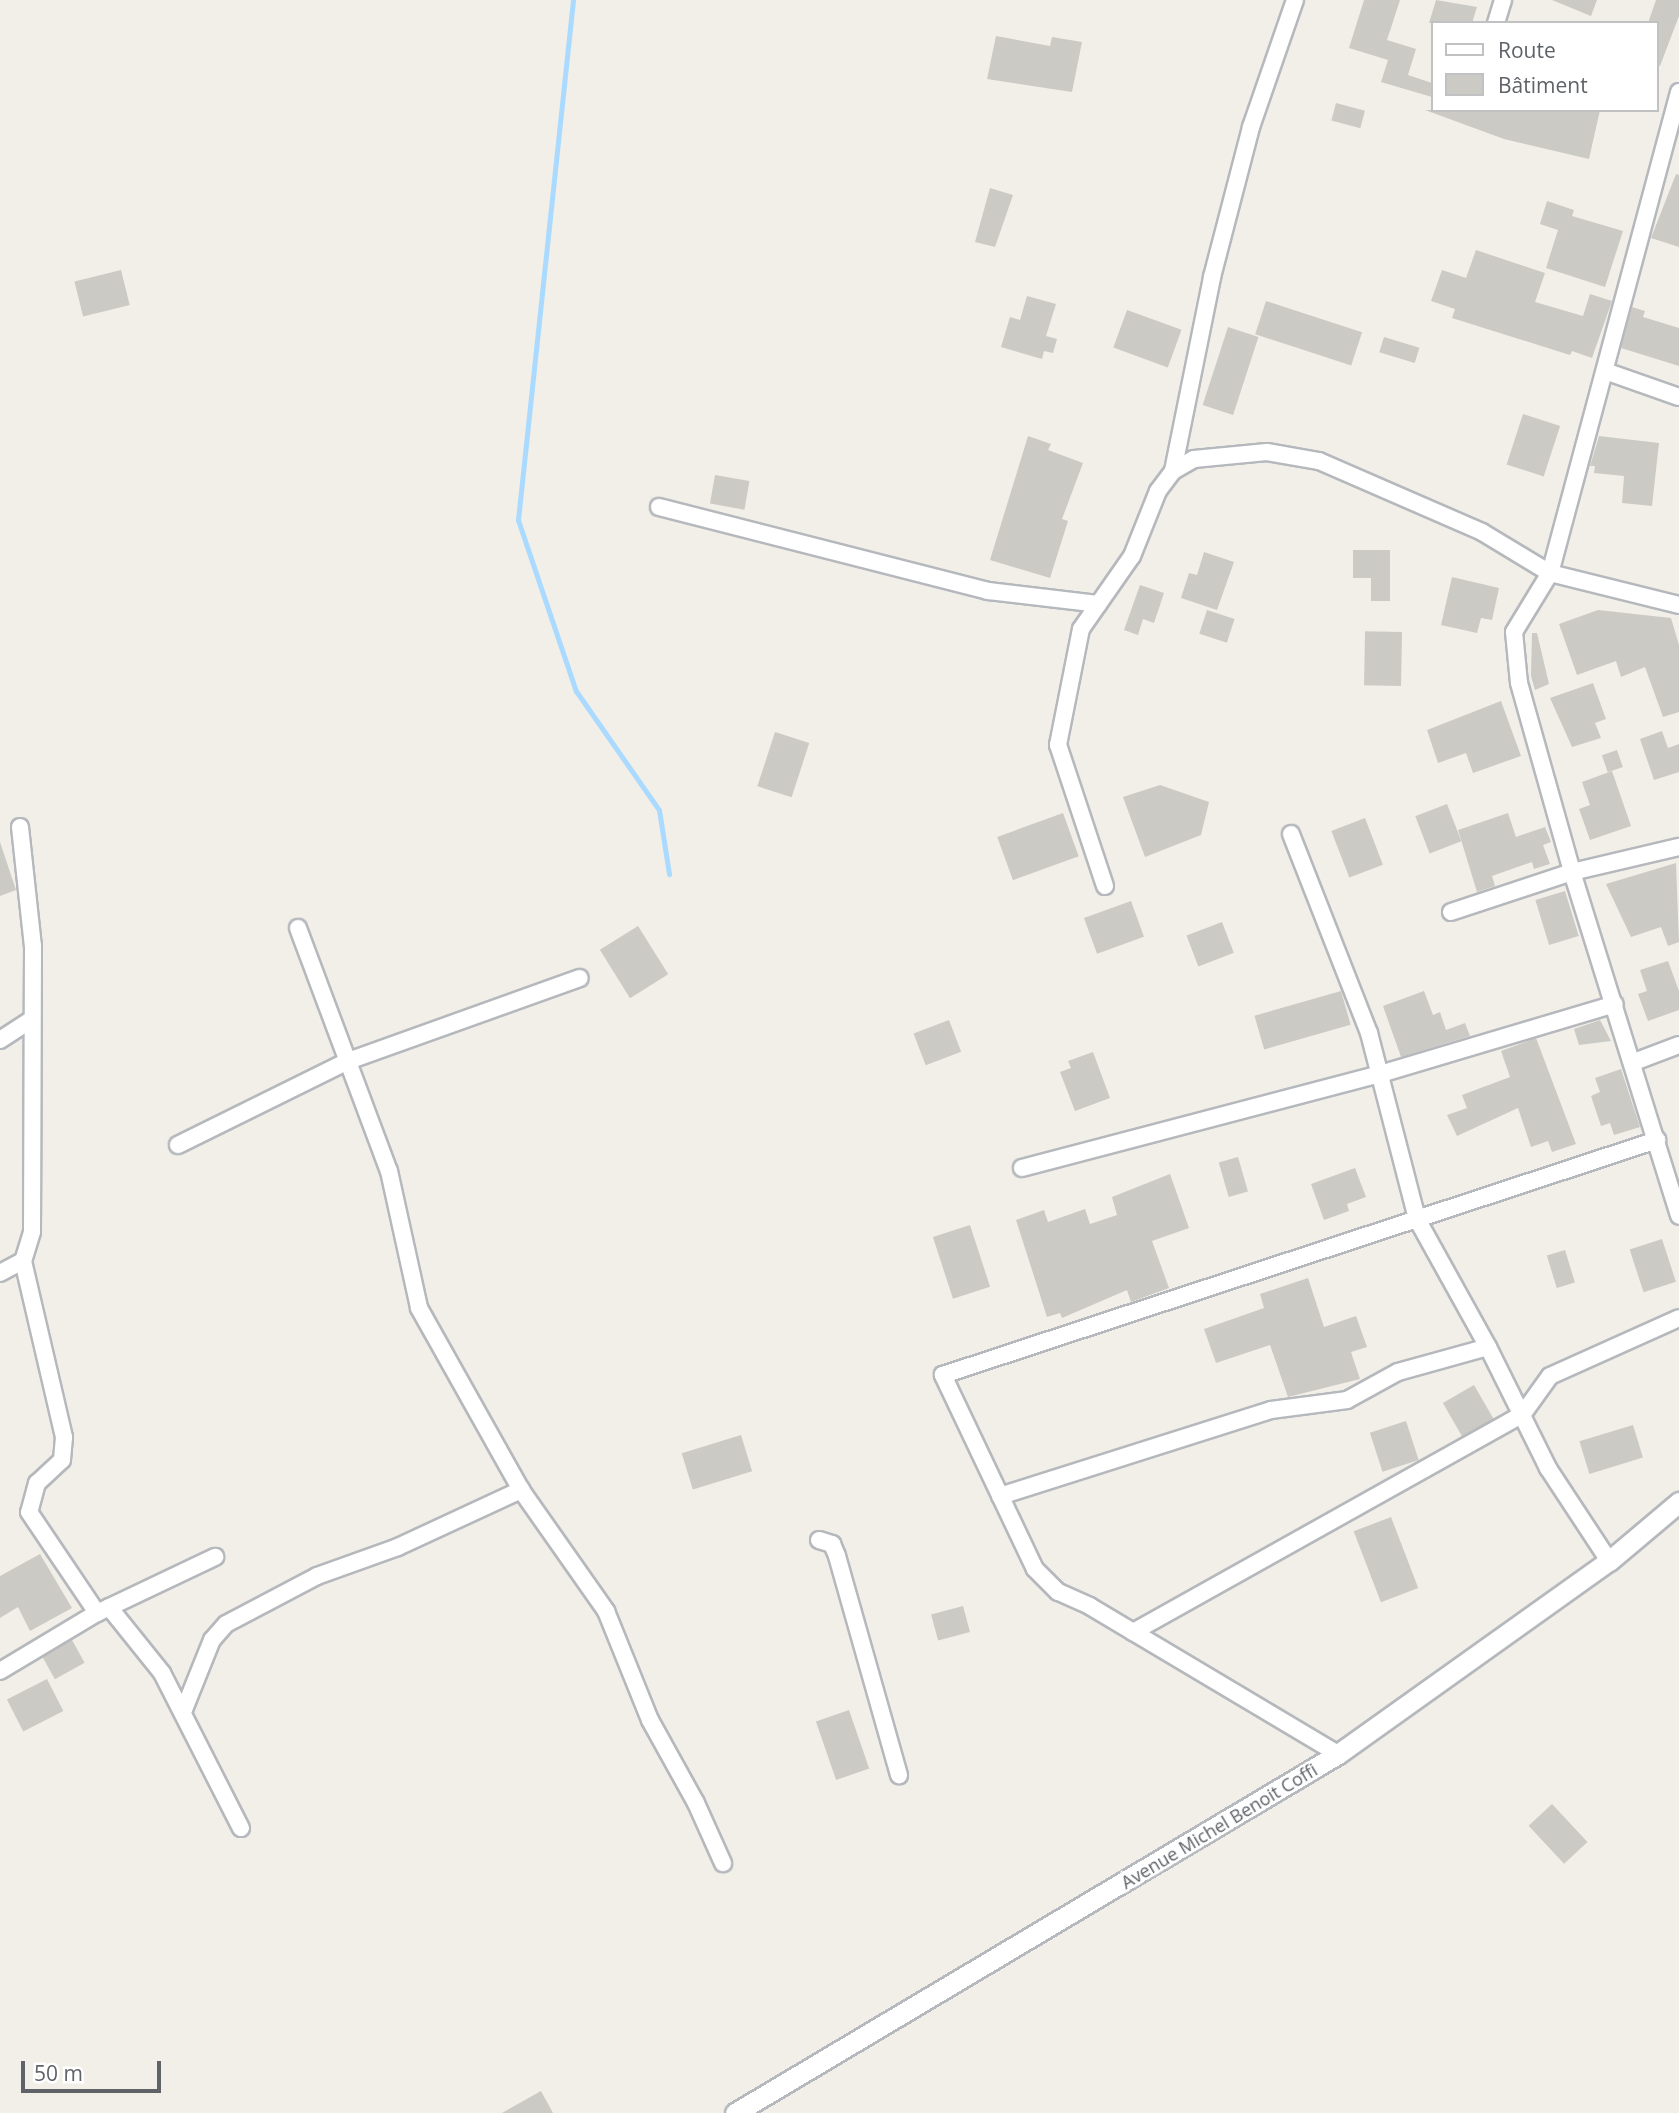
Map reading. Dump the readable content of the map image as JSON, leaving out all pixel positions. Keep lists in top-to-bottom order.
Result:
{
  "streets": {
    "street": ["Avenue Michel Benoit Coffi"]
  },
  "legend": ["Route", "Bâtiment"],
  "scale_bar": "50 m"
}
